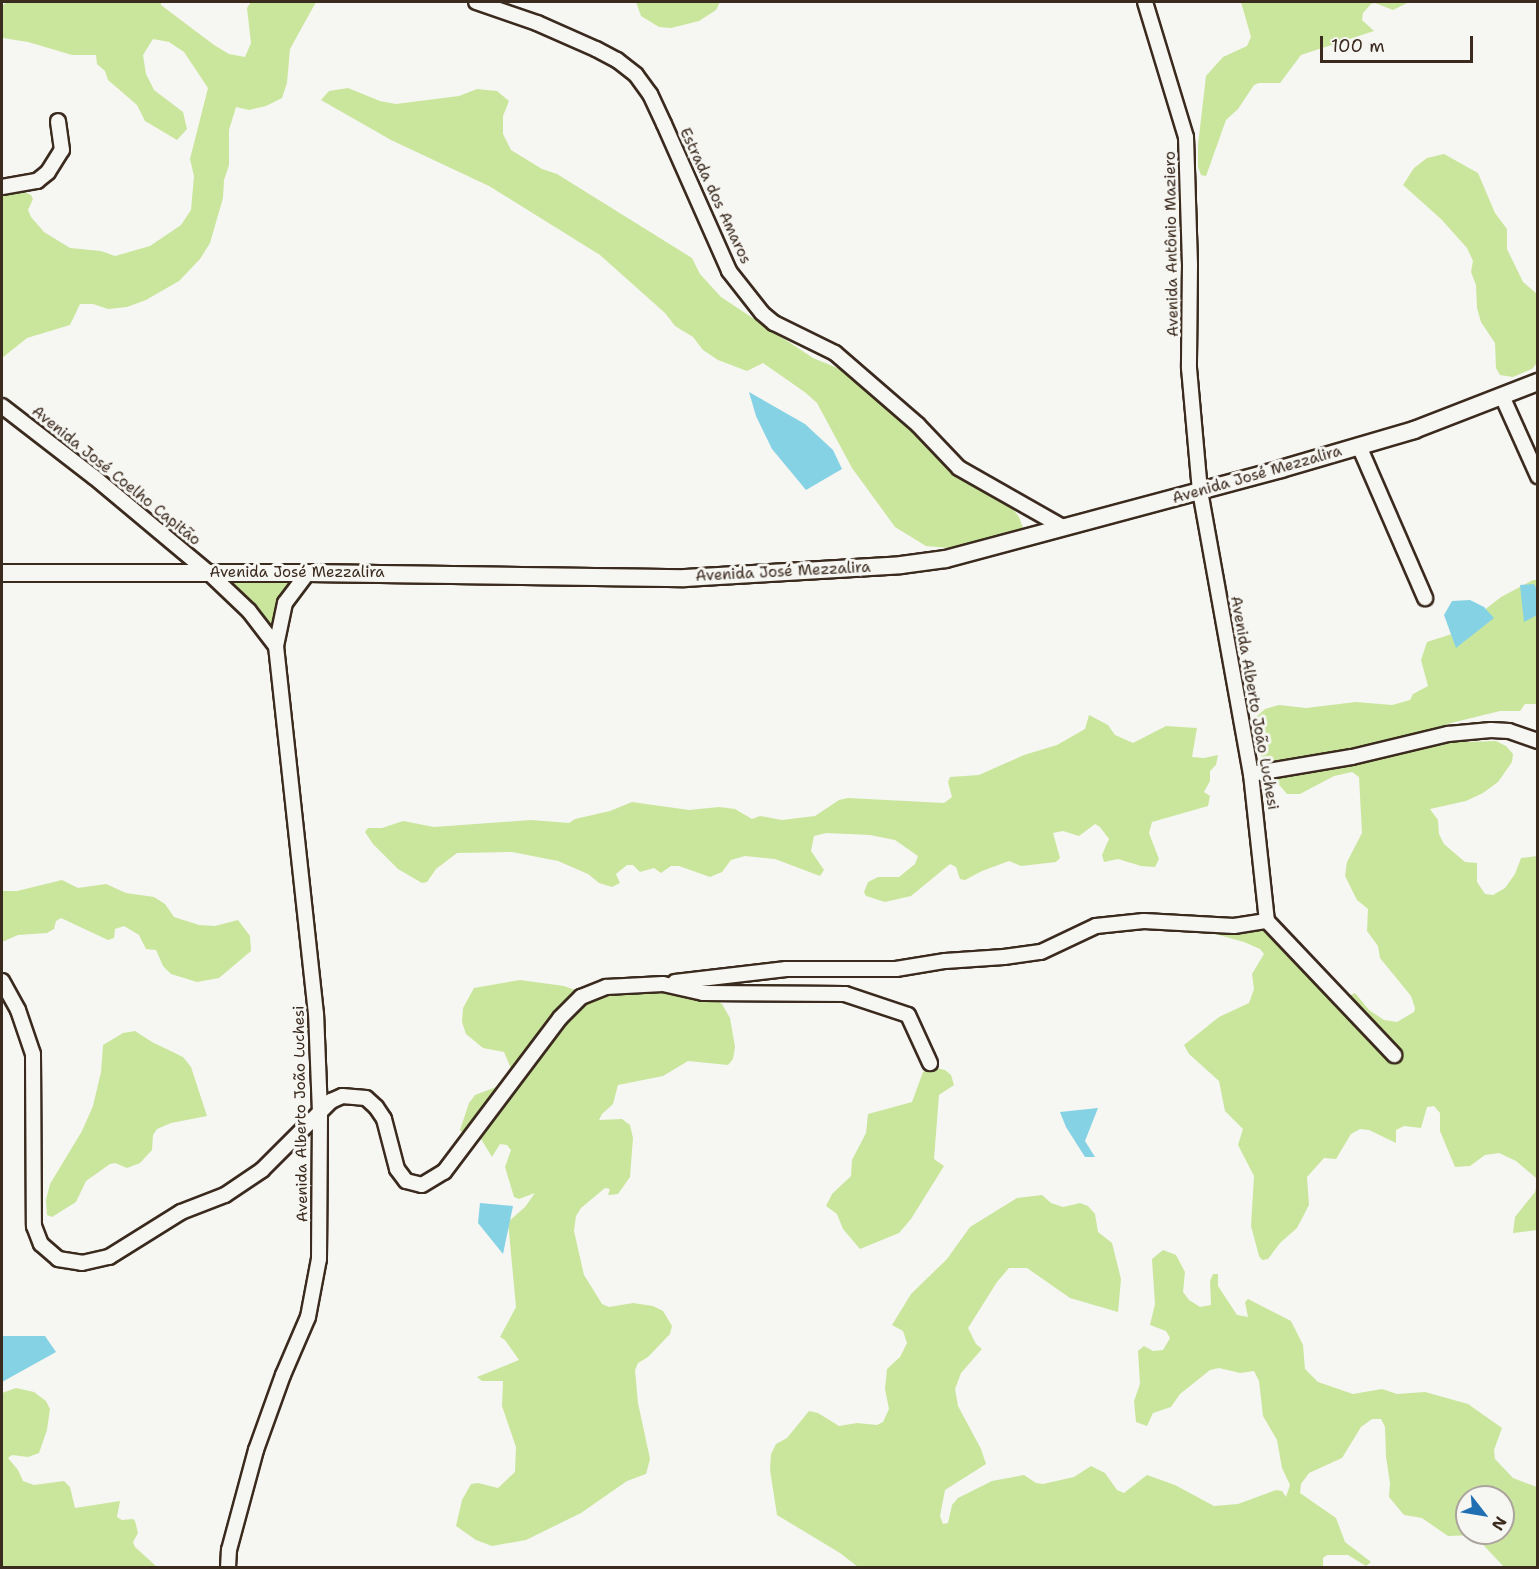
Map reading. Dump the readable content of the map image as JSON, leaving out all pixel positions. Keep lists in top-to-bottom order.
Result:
{
  "streets": {
    "main road": ["Avenida José Mezzalira"],
    "street": [
      "Estrada dos Amaros",
      "Avenida Antônio Maziero",
      "Avenida José Coelho Capitão",
      "Avenida Alberto João Luchesi"
    ]
  },
  "crossings": [
    ["Estrada dos Amaros", "Avenida José Mezzalira"],
    ["Avenida Antônio Maziero", "Avenida José Mezzalira"],
    ["Avenida Antônio Maziero", "Avenida Alberto João Luchesi"],
    ["Avenida José Mezzalira", "Avenida José Coelho Capitão"],
    ["Avenida José Mezzalira", "Avenida Alberto João Luchesi"],
    ["Avenida José Coelho Capitão", "Avenida Alberto João Luchesi"]
  ],
  "scale_bar": "100 m",
  "north": "bottom right"
}
